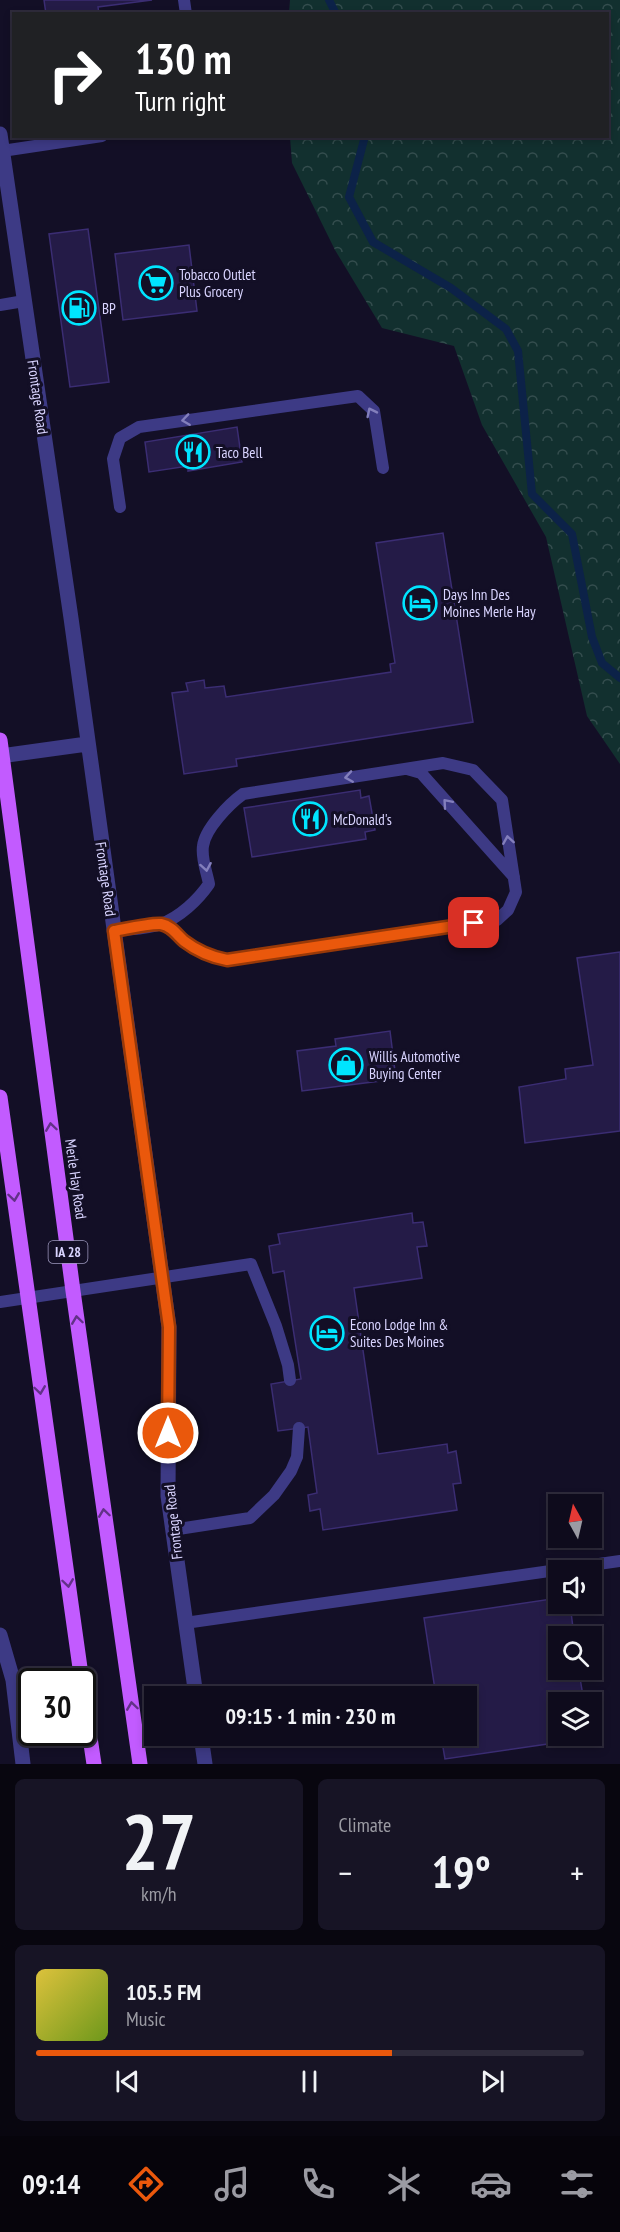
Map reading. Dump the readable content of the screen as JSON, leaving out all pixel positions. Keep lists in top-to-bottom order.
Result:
{
  "streets": {
    "main road": ["Merle Hay Road", "IA 28"],
    "street": ["Frontage Road"]
  },
  "places": {
    "supermarket": ["Tobacco Outlet Plus Grocery"],
    "fuel station": ["BP"],
    "restaurant": ["Taco Bell", "McDonald's"],
    "hotel": ["Days Inn Des Moines Merle Hay", "Econo Lodge Inn & Suites Des Moines"],
    "shop": ["Willis Automotive Buying Center"]
  },
  "north": "top",
  "page": {
    "turn": ["130 m", "Turn right"],
    "limit": "30",
    "trip": "09:15 · 1 min · 230 m",
    "tile": [
      ["27", "km/h"],
      "Climate"
    ],
    "heat": ["−", "19°", "+"],
    "song": ["105.5 FM", "Music"],
    "tabs": "09:14"
  }
}
